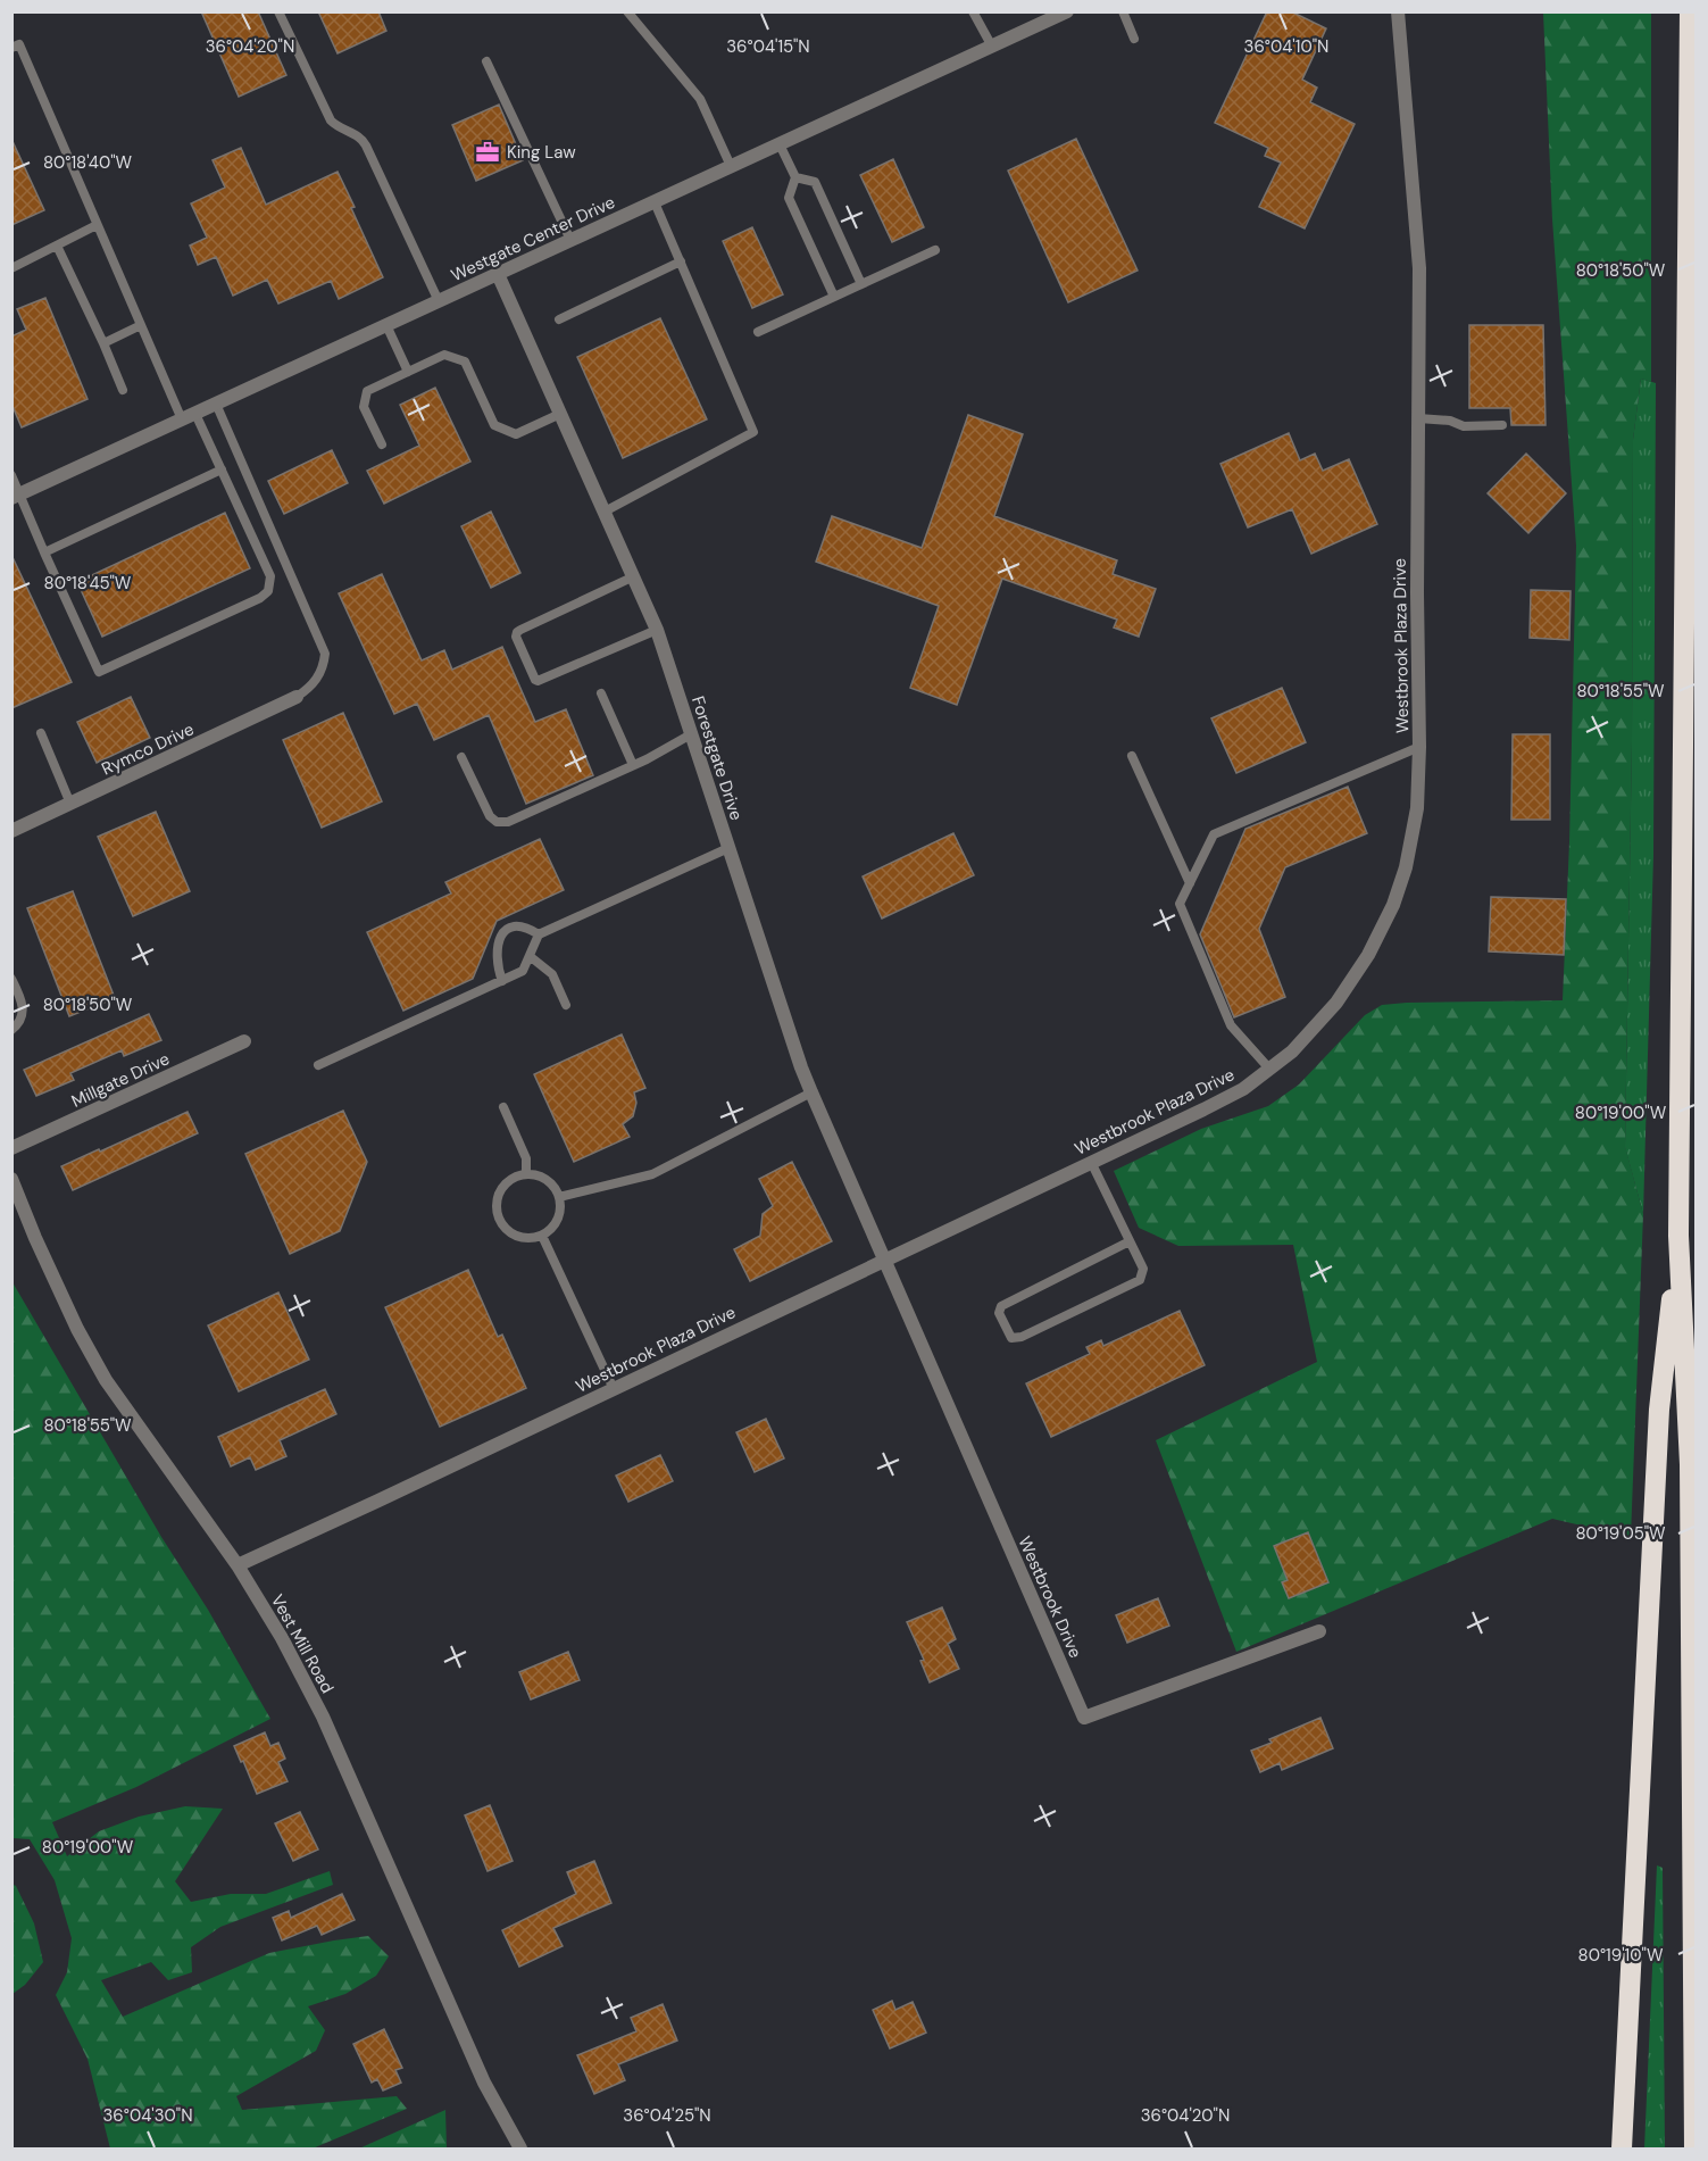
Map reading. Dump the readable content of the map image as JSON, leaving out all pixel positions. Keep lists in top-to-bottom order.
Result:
{
  "streets": {
    "street": [
      "Westgate Center Drive",
      "Westbrook Plaza Drive",
      "Rymco Drive",
      "Forestgate Drive",
      "Millgate Drive",
      "Westbrook Drive",
      "Vest Mill Road"
    ]
  },
  "crossings": [
    ["Westgate Center Drive", "Forestgate Drive"],
    ["Westbrook Plaza Drive", "Forestgate Drive"],
    ["Westbrook Plaza Drive", "Westbrook Drive"],
    ["Westbrook Plaza Drive", "Vest Mill Road"],
    ["Forestgate Drive", "Westbrook Drive"]
  ],
  "places": {
    "office": ["King Law"]
  },
  "coordinates": [
    "36°04'15\"N",
    "36°04'20\"N",
    "36°04'10\"N",
    "80°18'40\"W",
    "80°18'50\"W",
    "80°18'45\"W",
    "80°18'55\"W",
    "80°19'00\"W",
    "80°19'05\"W",
    "80°19'10\"W",
    "36°04'30\"N",
    "36°04'25\"N"
  ]
}
